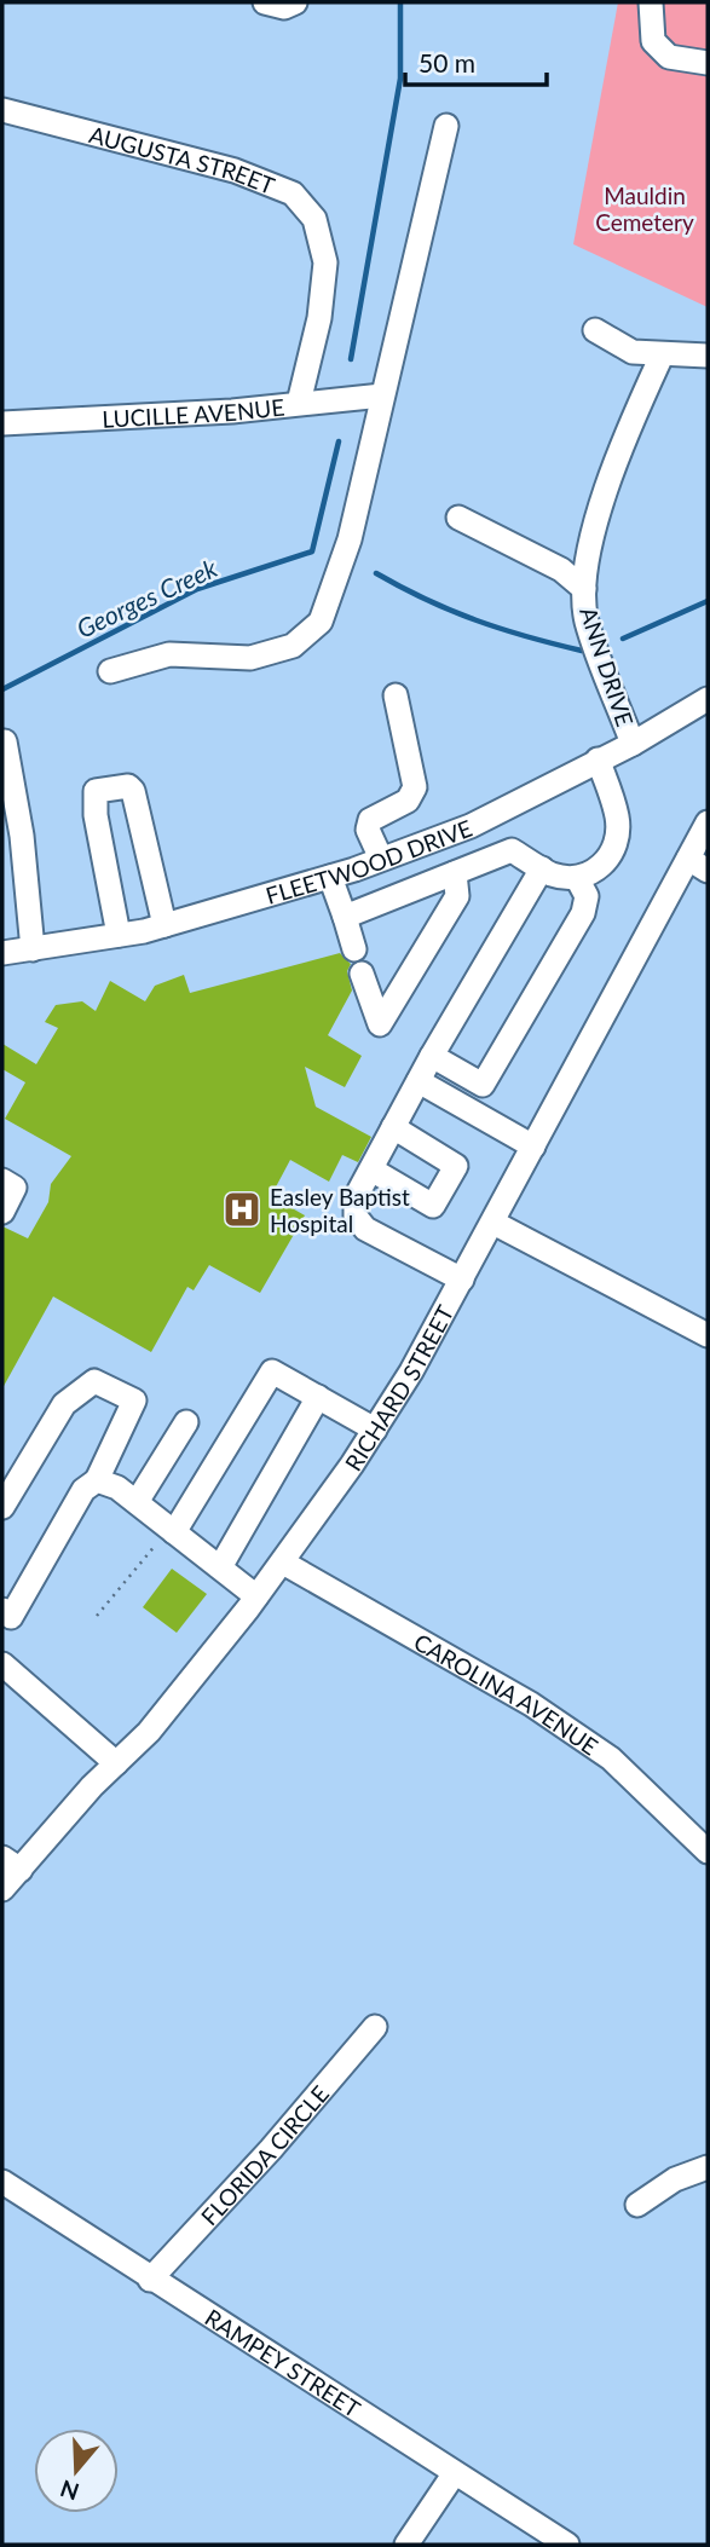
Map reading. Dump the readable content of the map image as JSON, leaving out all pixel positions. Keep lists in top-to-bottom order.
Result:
{
  "streets": {
    "street": [
      "AUGUSTA STREET",
      "LUCILLE AVENUE",
      "ANN DRIVE",
      "FLEETWOOD DRIVE",
      "RICHARD STREET",
      "CAROLINA AVENUE",
      "FLORIDA CIRCLE",
      "RAMPEY STREET"
    ]
  },
  "crossings": [
    ["AUGUSTA STREET", "LUCILLE AVENUE"],
    ["ANN DRIVE", "FLEETWOOD DRIVE"],
    ["RICHARD STREET", "CAROLINA AVENUE"],
    ["FLORIDA CIRCLE", "RAMPEY STREET"]
  ],
  "water": ["Georges Creek"],
  "parks": ["Mauldin Cemetery"],
  "places": {
    "hospital": ["Easley Baptist Hospital"]
  },
  "scale_bar": "50 m",
  "north": "bottom"
}
